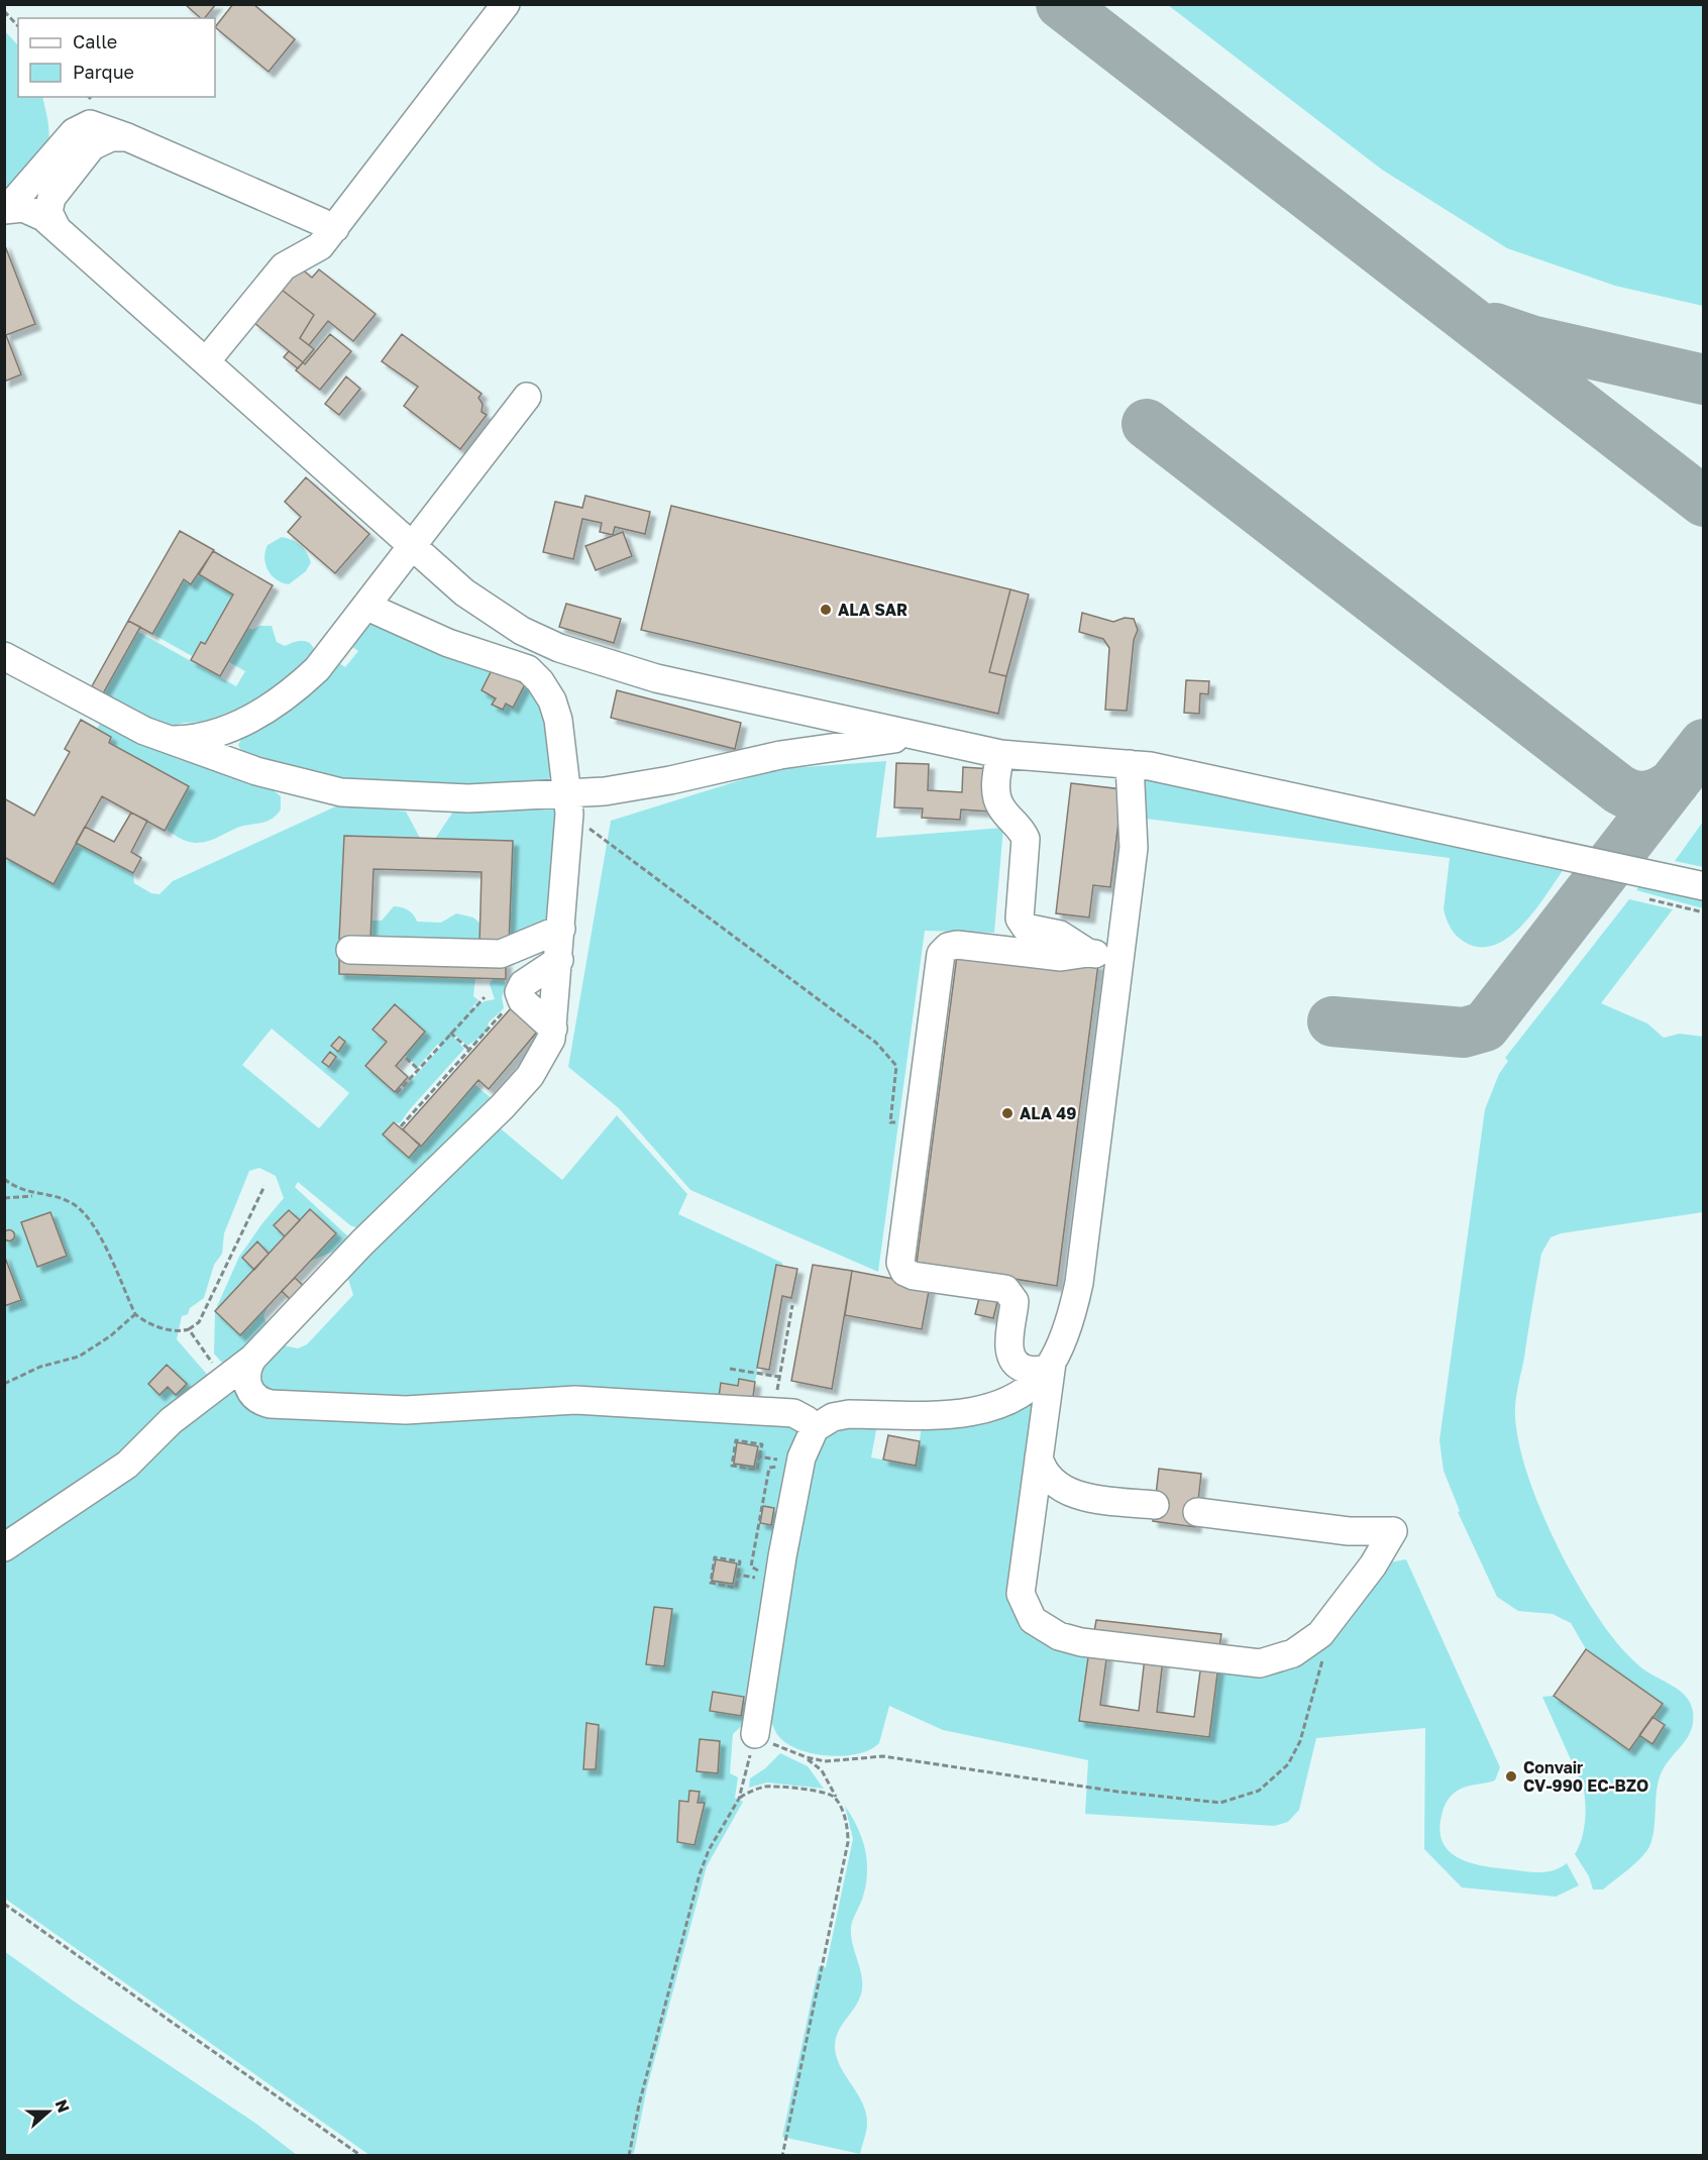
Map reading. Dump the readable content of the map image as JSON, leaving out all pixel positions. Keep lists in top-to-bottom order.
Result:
{
  "places": ["ALA SAR", "ALA 49", "Convair CV-990 EC-BZO"],
  "legend": ["Calle", "Parque"],
  "north": "right"
}
